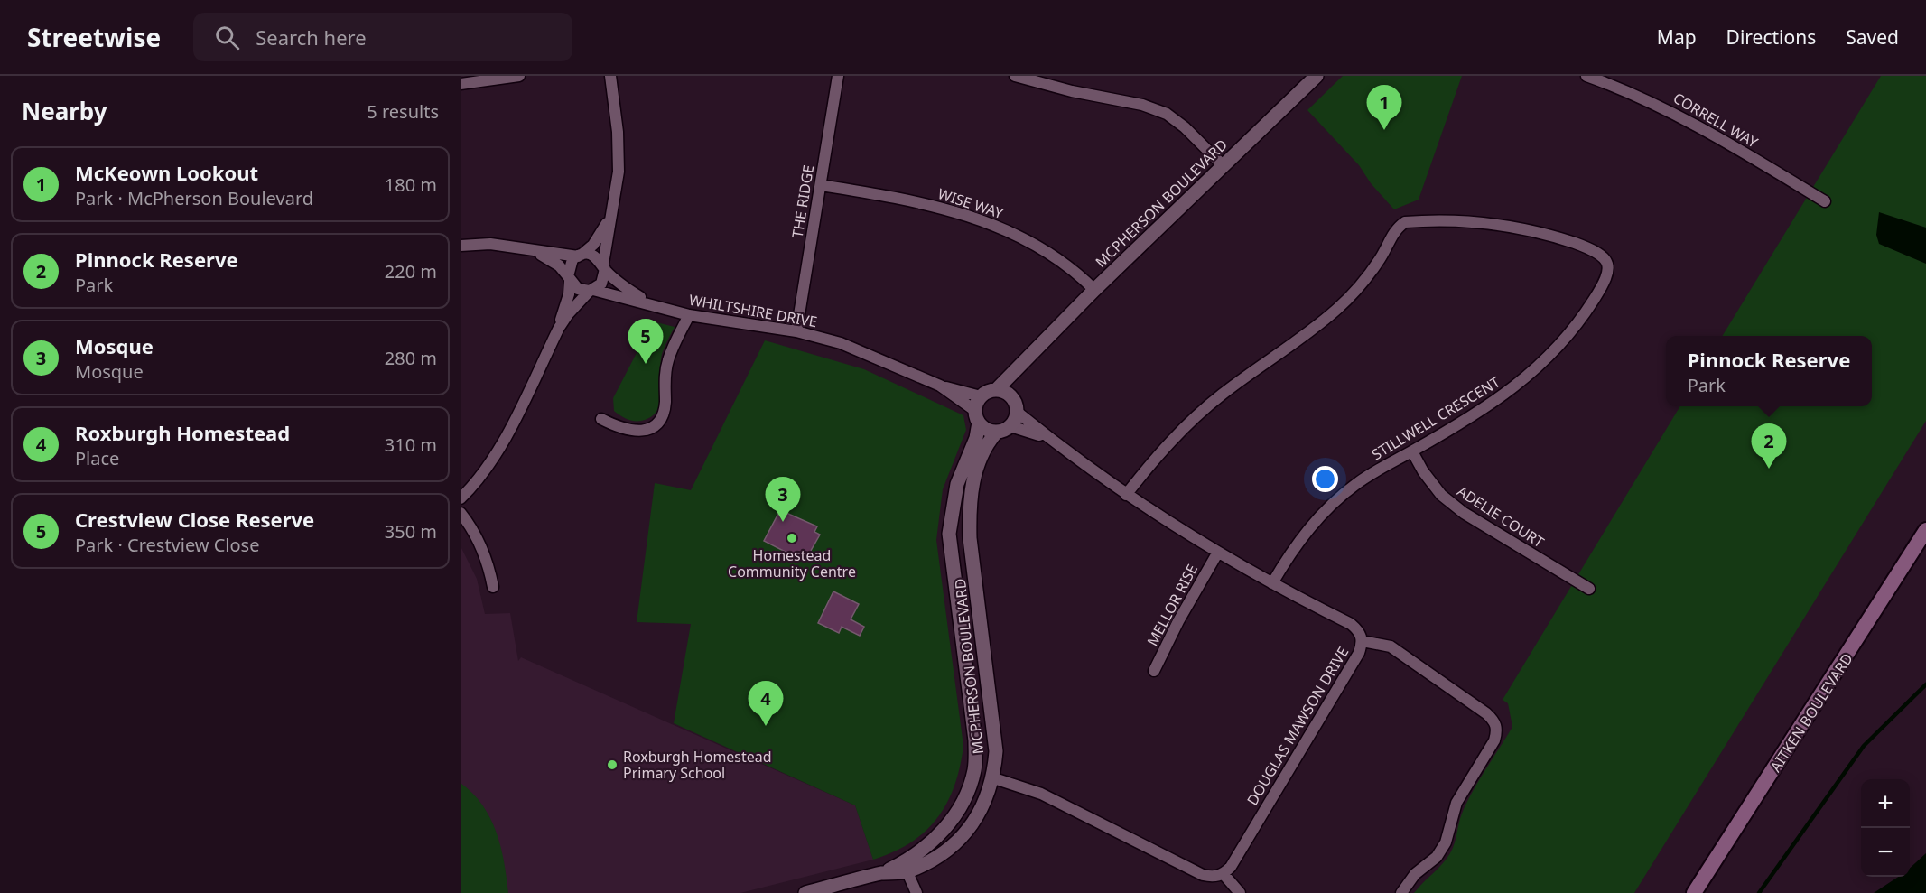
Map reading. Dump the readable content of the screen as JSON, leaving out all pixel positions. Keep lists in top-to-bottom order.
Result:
{
  "streets": {
    "main road": ["AITKEN BOULEVARD"],
    "street": [
      "CORRELL WAY",
      "THE RIDGE",
      "WISE WAY",
      "MCPHERSON BOULEVARD",
      "WHILTSHIRE DRIVE",
      "STILLWELL CRESCENT",
      "ADELIE COURT",
      "MELLOR RISE",
      "DOUGLAS MAWSON DRIVE"
    ]
  },
  "crossings": [
    ["THE RIDGE", "WISE WAY"],
    ["THE RIDGE", "WHILTSHIRE DRIVE"],
    ["WISE WAY", "MCPHERSON BOULEVARD"],
    ["MCPHERSON BOULEVARD", "WHILTSHIRE DRIVE"],
    ["MCPHERSON BOULEVARD", "DOUGLAS MAWSON DRIVE"],
    ["WHILTSHIRE DRIVE", "DOUGLAS MAWSON DRIVE"],
    ["STILLWELL CRESCENT", "ADELIE COURT"],
    ["STILLWELL CRESCENT", "DOUGLAS MAWSON DRIVE"],
    ["MELLOR RISE", "DOUGLAS MAWSON DRIVE"]
  ],
  "places": ["Homestead Community Centre", "Roxburgh Homestead Primary School"],
  "page": {
    "header": "Streetwise",
    "search": "Search here",
    "nav": ["Map", "Directions", "Saved"],
    "heading": ["Nearby", "5 results"],
    "pins": [
      "1",
      "5",
      "2",
      "3",
      "4"
    ],
    "list": [
      {
        "mark": "1",
        "name": "McKeown Lookout",
        "note": "Park · McPherson Boulevard",
        "value": "180 m"
      },
      {
        "mark": "2",
        "name": "Pinnock Reserve",
        "note": "Park",
        "value": "220 m"
      },
      {
        "mark": "3",
        "name": "Mosque",
        "note": "Mosque",
        "value": "280 m"
      },
      {
        "mark": "4",
        "name": "Roxburgh Homestead",
        "note": "Place",
        "value": "310 m"
      },
      {
        "mark": "5",
        "name": "Crestview Close Reserve",
        "note": "Park · Crestview Close",
        "value": "350 m"
      }
    ],
    "popup": ["Pinnock Reserve", "Park"],
    "map_buttons": ["+", "−"]
  }
}
